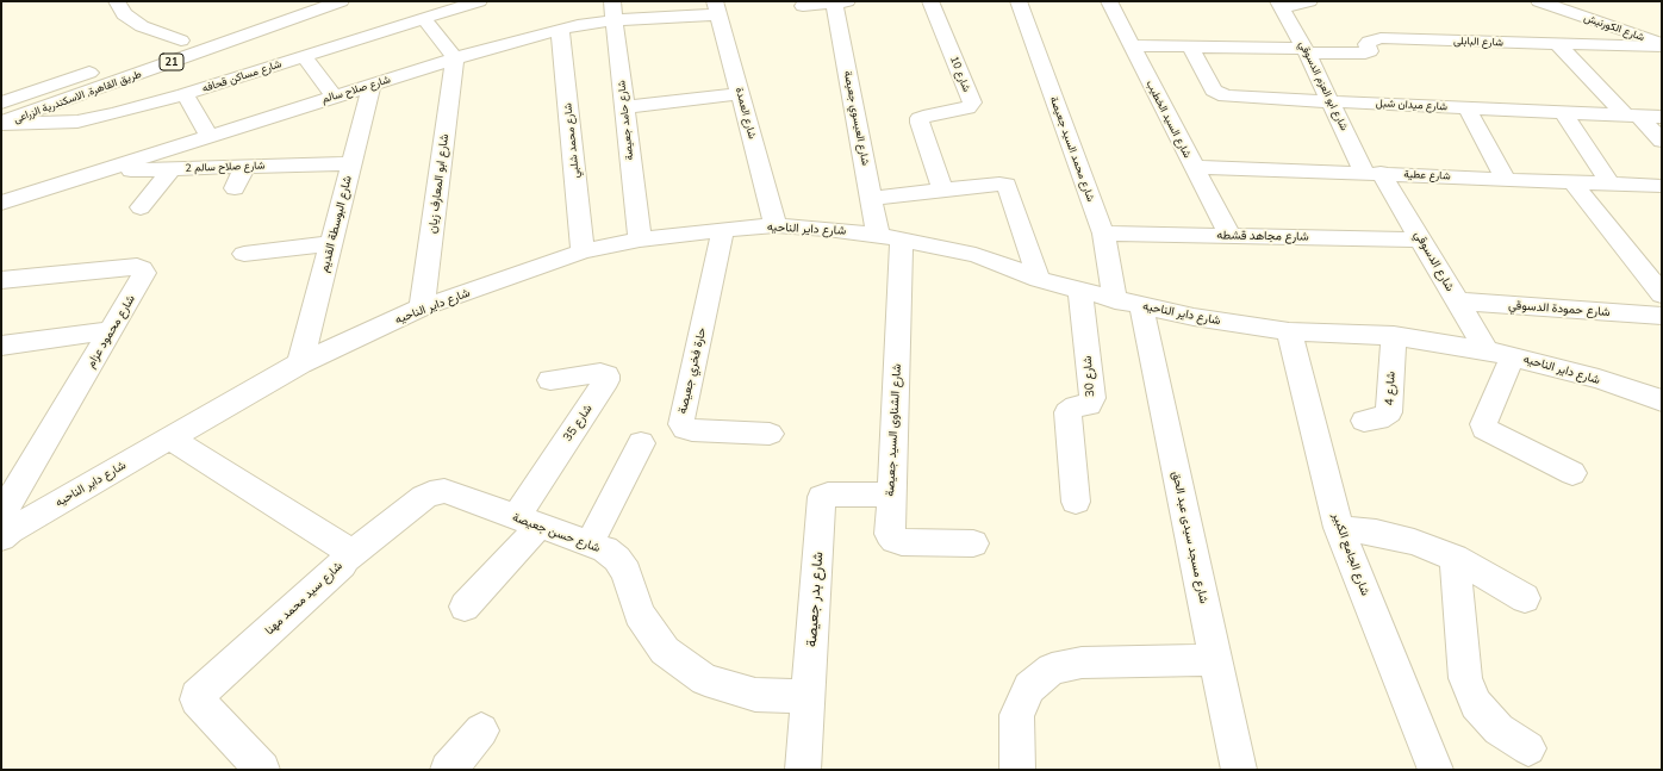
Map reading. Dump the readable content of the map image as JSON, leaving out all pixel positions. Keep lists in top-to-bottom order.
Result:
{
  "streets": {
    "main road": [
      "شارع الكورنيش",
      "شارع البابلى",
      "21",
      "شارع 10",
      "شارع مساكن قحافه",
      "شارع ابو العزم الدسوقي",
      "شارع صلاح سالم",
      "طريق القاهرة, الاسكندرية الزراعى",
      "شارع ميدان شبل",
      "شارع العمدة",
      "شارع العيسوي جعيصة",
      "شارع السيد الخطيب",
      "شارع حامد جعيصة",
      "شارع محمد شلبي",
      "شارع محمد السيد جعيصة",
      "شارع صلاح سالم 2",
      "شارع عطية",
      "شارع ابو المعارف زيان",
      "شارع البوسطة القديم",
      "شارع داير الناحيه",
      "شارع مجاهد قشطه",
      "شارع الدسوقي",
      "شارع حمودة الدسوقي",
      "شارع محمود عزام",
      "حارة فخري جعيصة",
      "شارع 30",
      "شارع 4",
      "شارع 35",
      "شارع الشناوى السيد جعيصة",
      "شارع حسن جعيصة",
      "شارع مسجد سيدى عبد الحق",
      "شارع الجامع الكبير",
      "شارع سيد محمد مهنا",
      "شارع بدر جعيصة"
    ]
  },
  "crossings": [
    ["شارع الكورنيش", "شارع البابلى"],
    ["شارع البابلى", "شارع ابو العزم الدسوقي"],
    ["شارع مساكن قحافه", "طريق القاهرة, الاسكندرية الزراعى"],
    ["شارع ابو العزم الدسوقي", "شارع ميدان شبل"],
    ["شارع ابو العزم الدسوقي", "شارع عطية"],
    ["شارع ابو العزم الدسوقي", "شارع الدسوقي"],
    ["شارع صلاح سالم", "شارع العمدة"],
    ["شارع صلاح سالم", "شارع حامد جعيصة"],
    ["شارع صلاح سالم", "شارع محمد شلبي"],
    ["شارع صلاح سالم", "شارع صلاح سالم 2"],
    ["شارع صلاح سالم", "شارع ابو المعارف زيان"],
    ["شارع صلاح سالم", "شارع البوسطة القديم"],
    ["شارع العمدة", "شارع داير الناحيه"],
    ["شارع العيسوي جعيصة", "شارع داير الناحيه"],
    ["شارع العيسوي جعيصة", "شارع الشناوى السيد جعيصة"],
    ["شارع السيد الخطيب", "شارع عطية"],
    ["شارع السيد الخطيب", "شارع مجاهد قشطه"],
    ["شارع حامد جعيصة", "شارع داير الناحيه"],
    ["شارع محمد شلبي", "شارع داير الناحيه"],
    ["شارع محمد السيد جعيصة", "شارع داير الناحيه"],
    ["شارع محمد السيد جعيصة", "شارع مجاهد قشطه"],
    ["شارع محمد السيد جعيصة", "شارع مسجد سيدى عبد الحق"],
    ["شارع صلاح سالم 2", "شارع البوسطة القديم"],
    ["شارع عطية", "شارع الدسوقي"],
    ["شارع ابو المعارف زيان", "شارع داير الناحيه"],
    ["شارع البوسطة القديم", "شارع داير الناحيه"],
    ["شارع داير الناحيه", "شارع الدسوقي"],
    ["شارع داير الناحيه", "شارع محمود عزام"],
    ["شارع داير الناحيه", "حارة فخري جعيصة"],
    ["شارع داير الناحيه", "شارع 30"],
    ["شارع داير الناحيه", "شارع 4"],
    ["شارع داير الناحيه", "شارع الشناوى السيد جعيصة"],
    ["شارع داير الناحيه", "شارع مسجد سيدى عبد الحق"],
    ["شارع داير الناحيه", "شارع الجامع الكبير"],
    ["شارع داير الناحيه", "شارع سيد محمد مهنا"],
    ["شارع مجاهد قشطه", "شارع الدسوقي"],
    ["شارع الدسوقي", "شارع حمودة الدسوقي"],
    ["شارع 35", "شارع حسن جعيصة"],
    ["شارع الشناوى السيد جعيصة", "شارع بدر جعيصة"],
    ["شارع حسن جعيصة", "شارع سيد محمد مهنا"],
    ["شارع حسن جعيصة", "شارع بدر جعيصة"]
  ]
}
